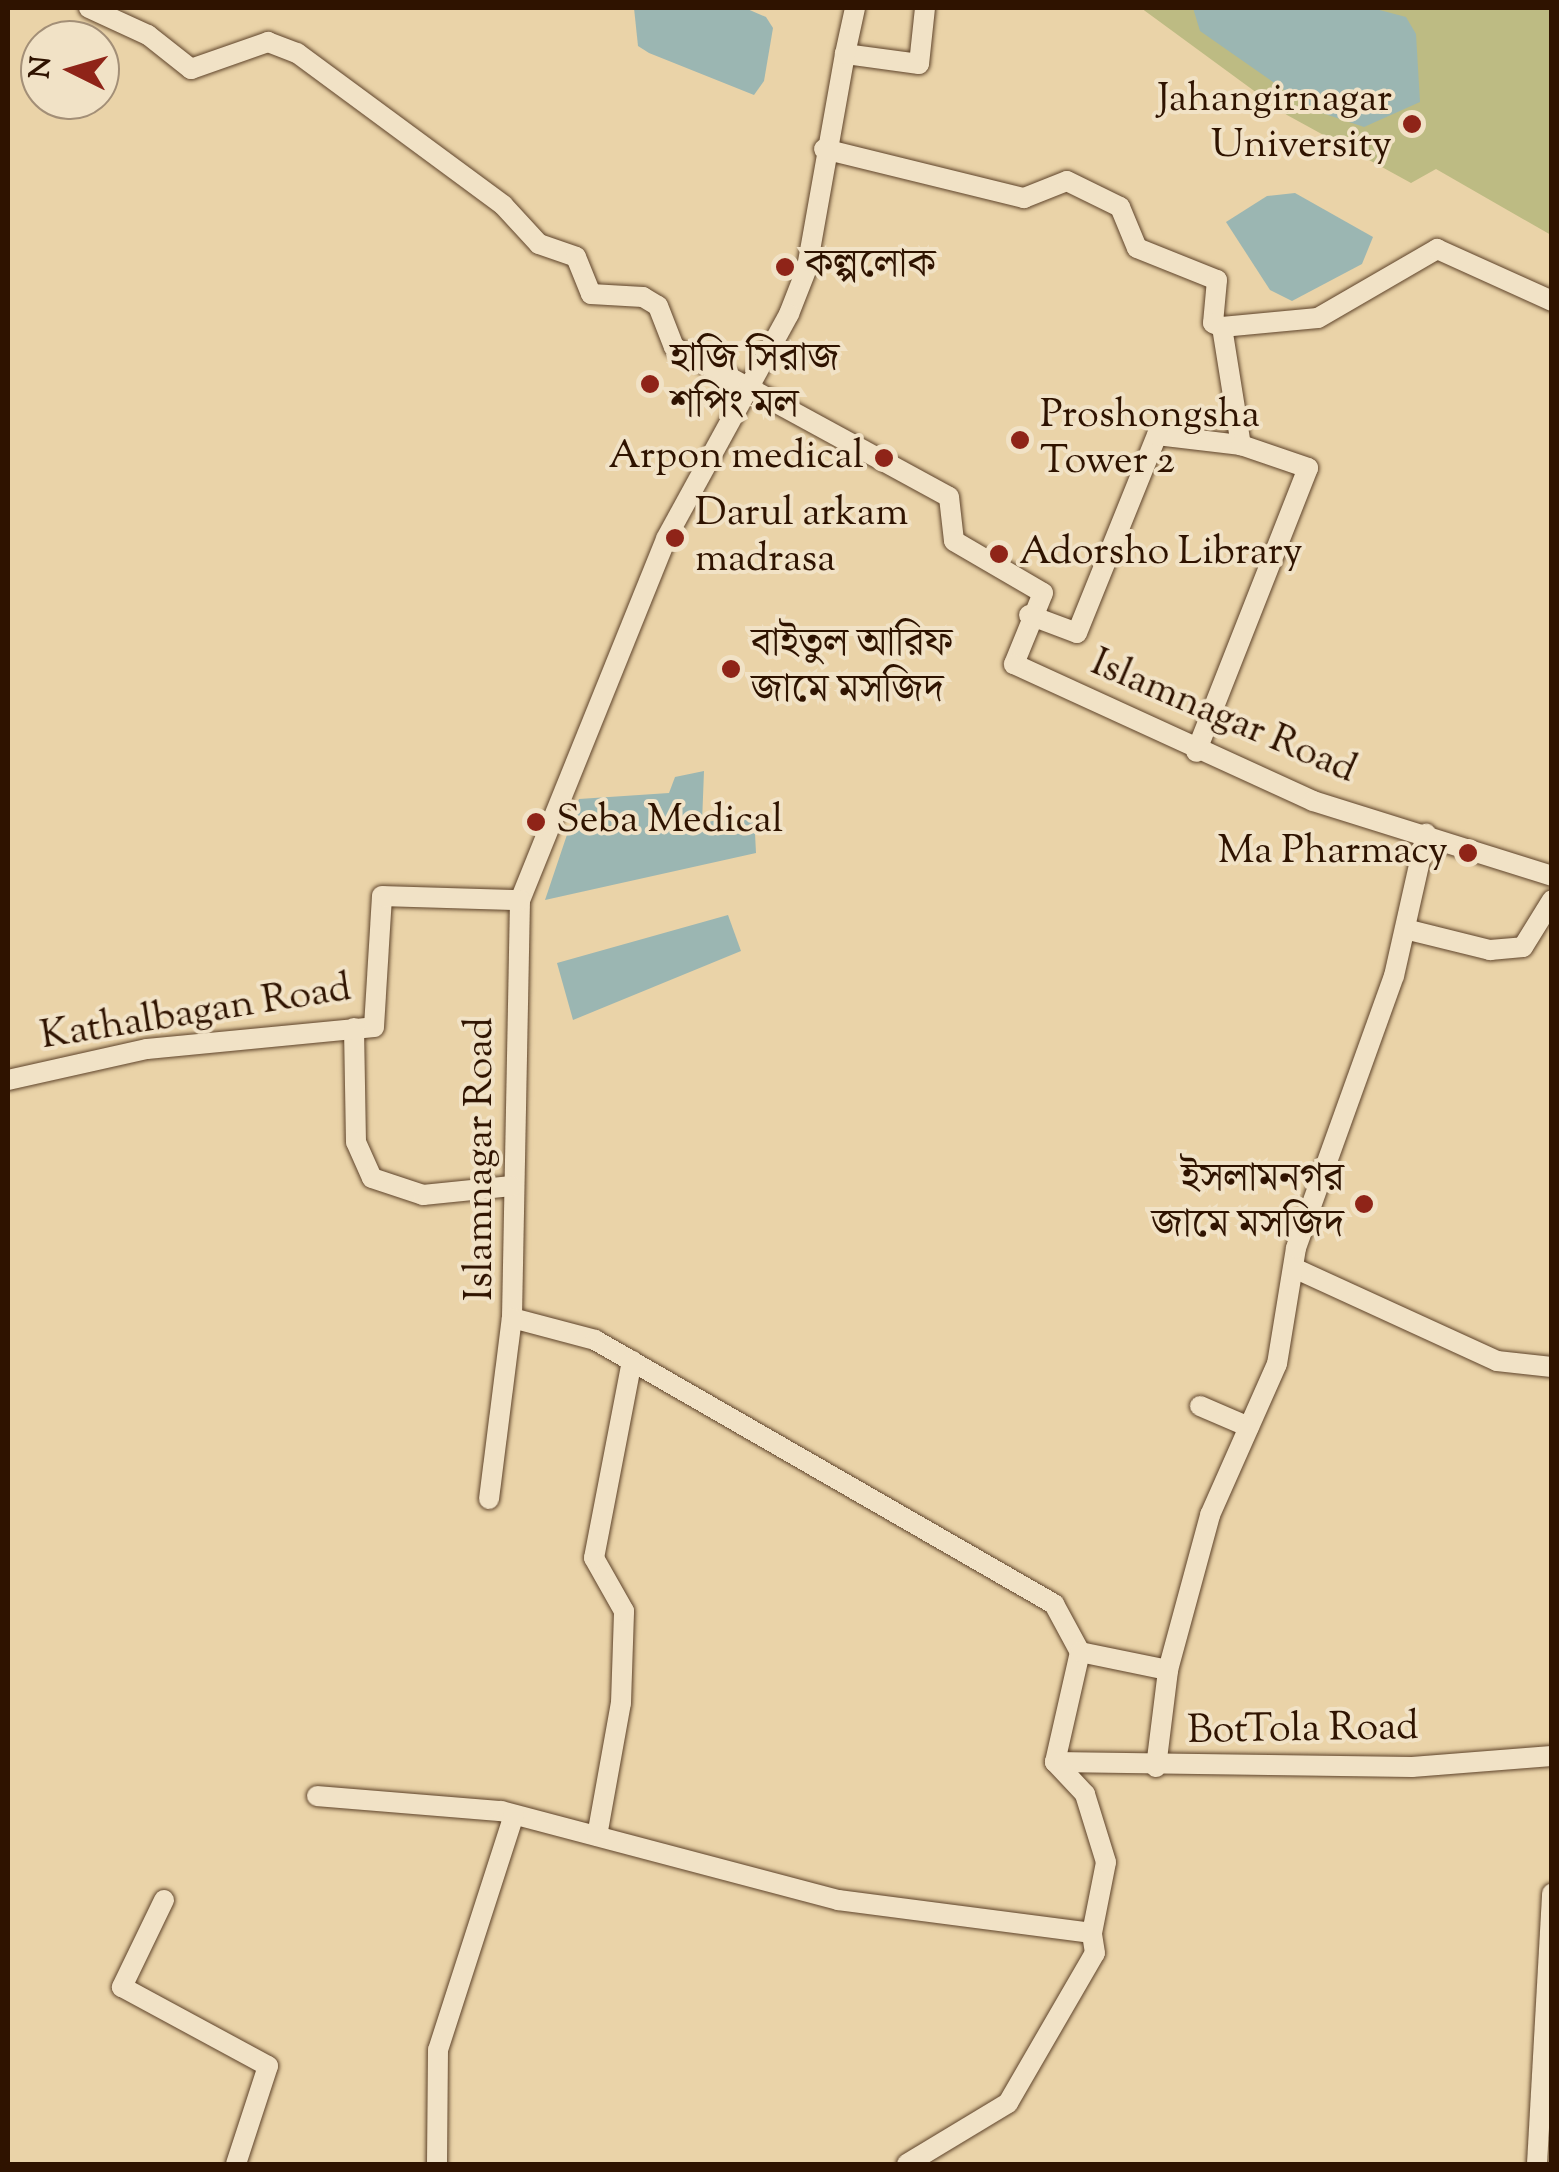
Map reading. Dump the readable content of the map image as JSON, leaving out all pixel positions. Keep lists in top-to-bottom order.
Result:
{
  "streets": {
    "street": ["Islamnagar Road", "Kathalbagan Road", "BotTola Road"]
  },
  "crossings": [
    ["Islamnagar Road", "Kathalbagan Road"]
  ],
  "places": [
    "Jahangirnagar University",
    "কল্পলোক",
    "হাজি সিরাজ শপিং মল",
    "Proshongsha Tower 2",
    "Arpon medical",
    "Darul arkam madrasa",
    "Adorsho Library",
    "বাইতুল আরিফ জামে মসজিদ",
    "Seba Medical",
    "Ma Pharmacy",
    "ইসলামনগর জামে মসজিদ"
  ],
  "north": "left"
}
